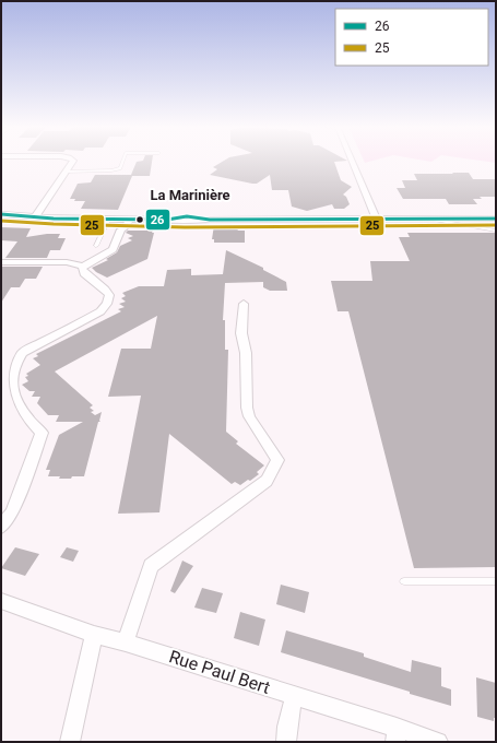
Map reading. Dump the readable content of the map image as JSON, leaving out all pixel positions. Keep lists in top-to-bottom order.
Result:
{
  "streets": {
    "street": ["Rue Paul Bert"]
  },
  "districts": ["La Marinière"],
  "lines": ["transit line 26", "transit line 25"],
  "legend": ["26", "25"]
}
